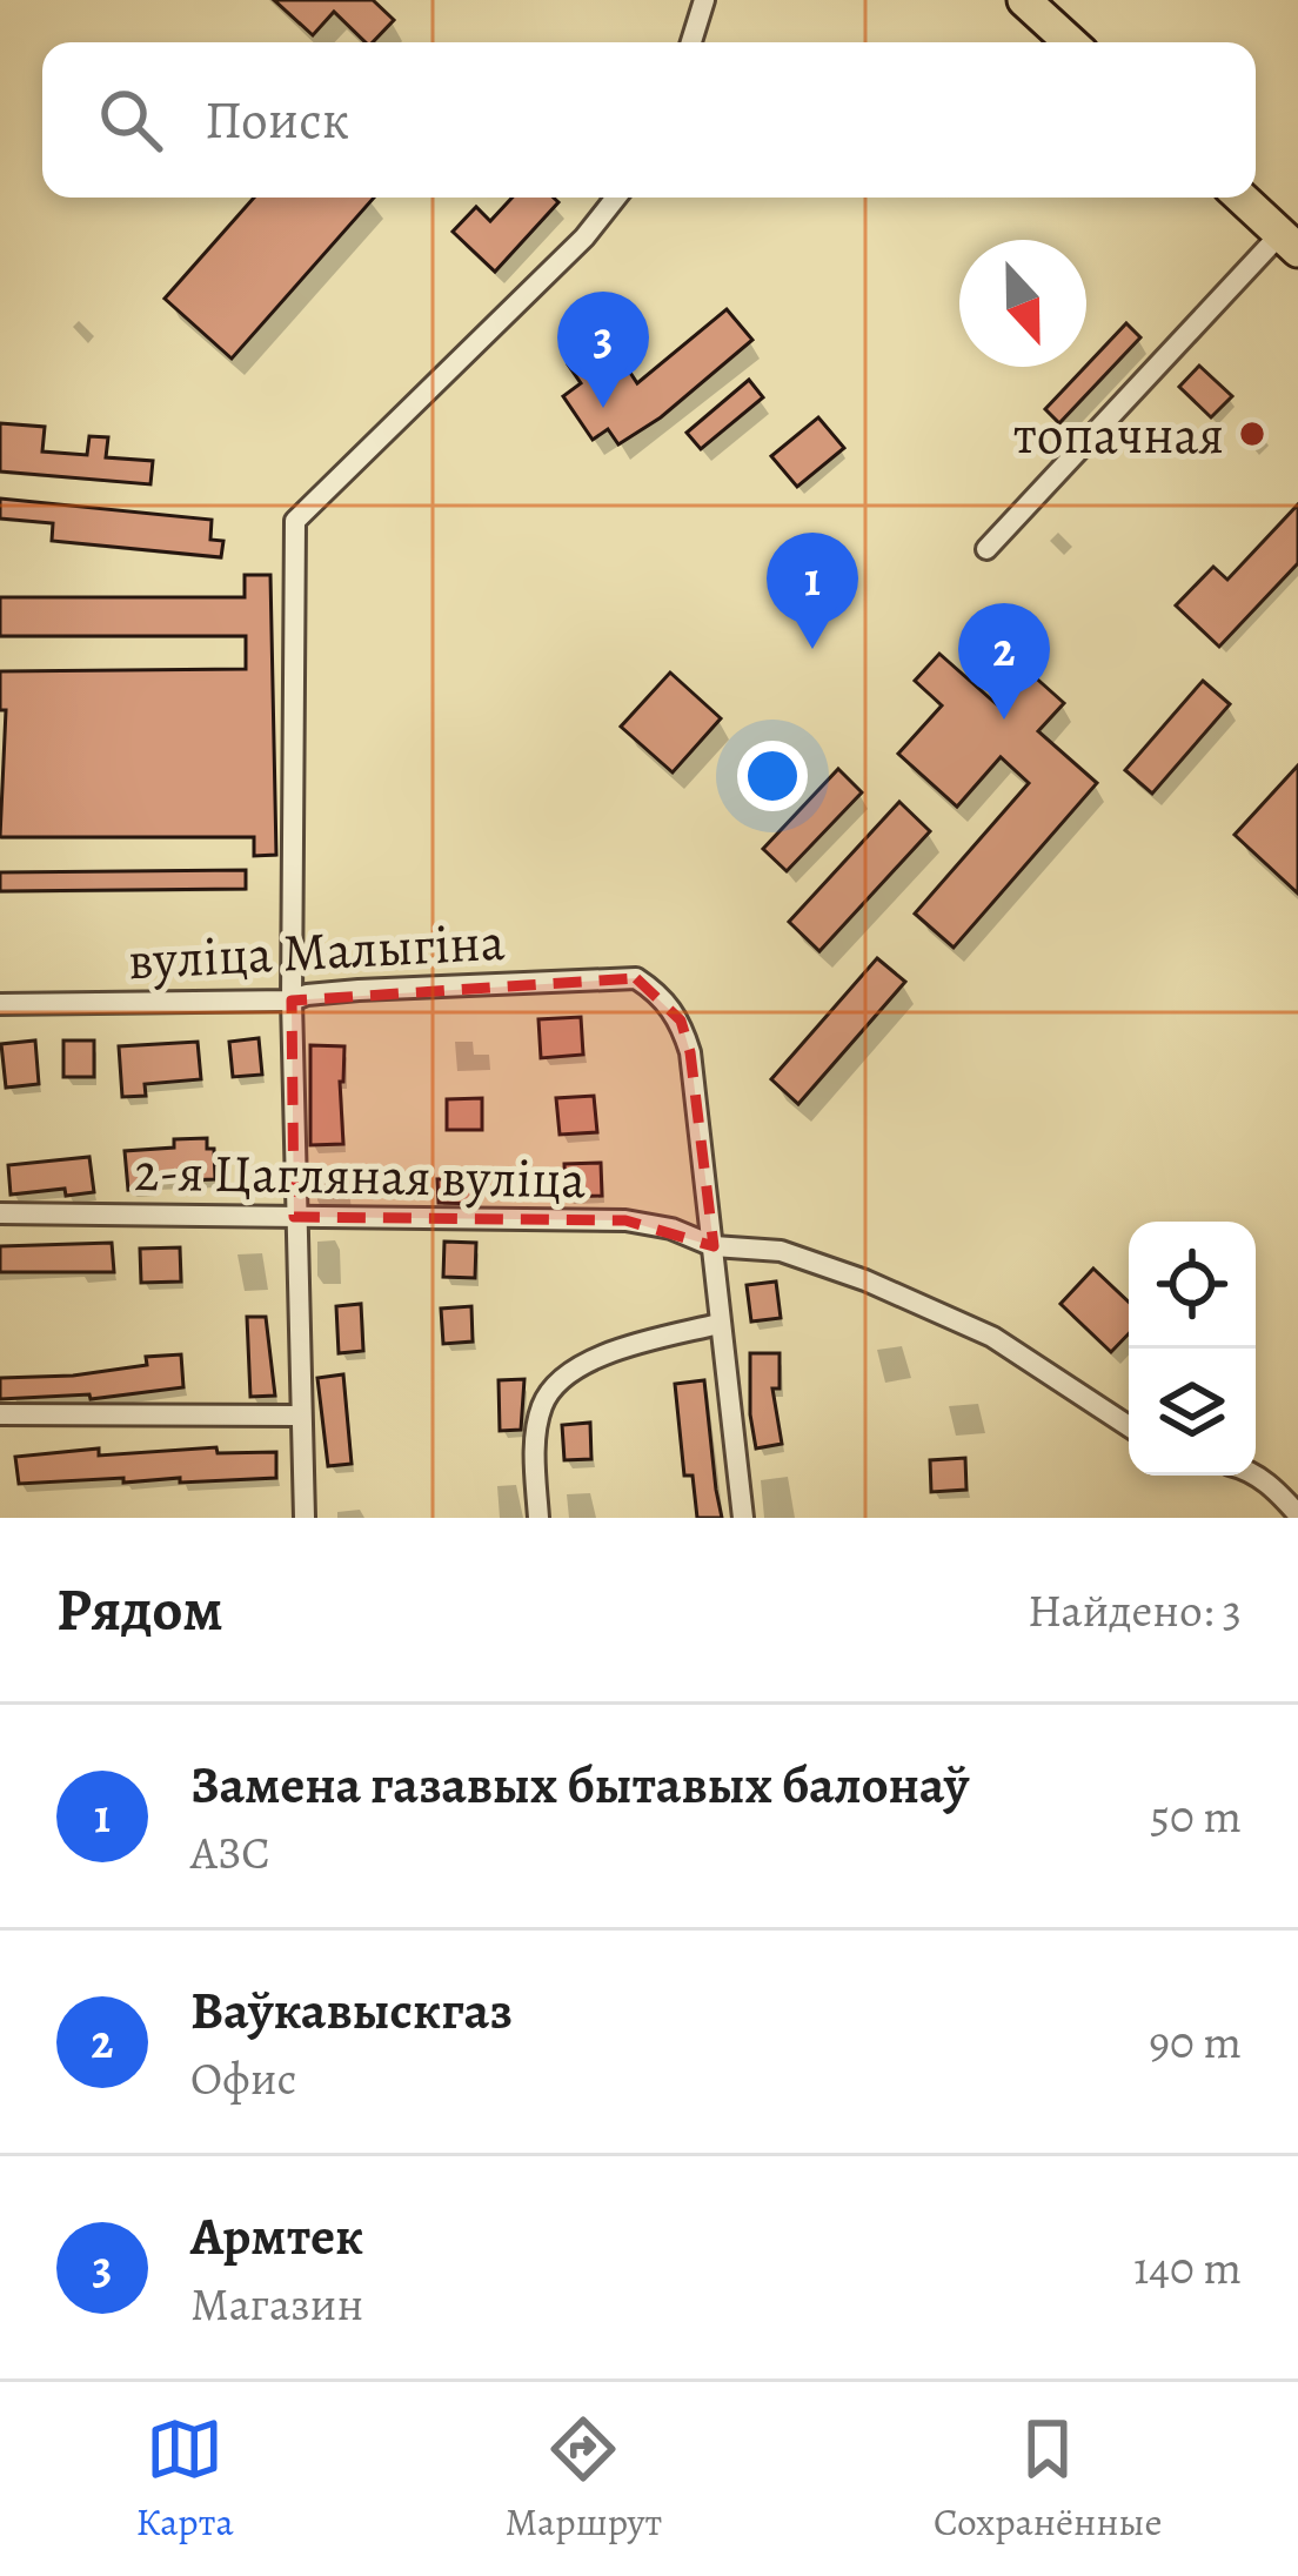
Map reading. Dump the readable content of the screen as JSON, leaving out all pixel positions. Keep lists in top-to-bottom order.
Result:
{
  "streets": {
    "street": ["вуліца Малыгіна", "2-я Цагляная вуліца"]
  },
  "crossings": [
    ["вуліца Малыгіна", "2-я Цагляная вуліца"]
  ],
  "places": ["топачная"],
  "north": "bottom",
  "page": {
    "search": "Поиск",
    "pins": ["3", "1", "2"],
    "heading": ["Рядом", "Найдено: 3"],
    "list": [
      {
        "mark": "1",
        "name": "Замена газавых бытавых балонаў",
        "note": "АЗС",
        "value": "50 m"
      },
      {
        "mark": "2",
        "name": "Ваўкавыскгаз",
        "note": "Офис",
        "value": "90 m"
      },
      {
        "mark": "3",
        "name": "Армтек",
        "note": "Магазин",
        "value": "140 m"
      }
    ],
    "nav": ["Карта", "Маршрут", "Сохранённые"]
  }
}
